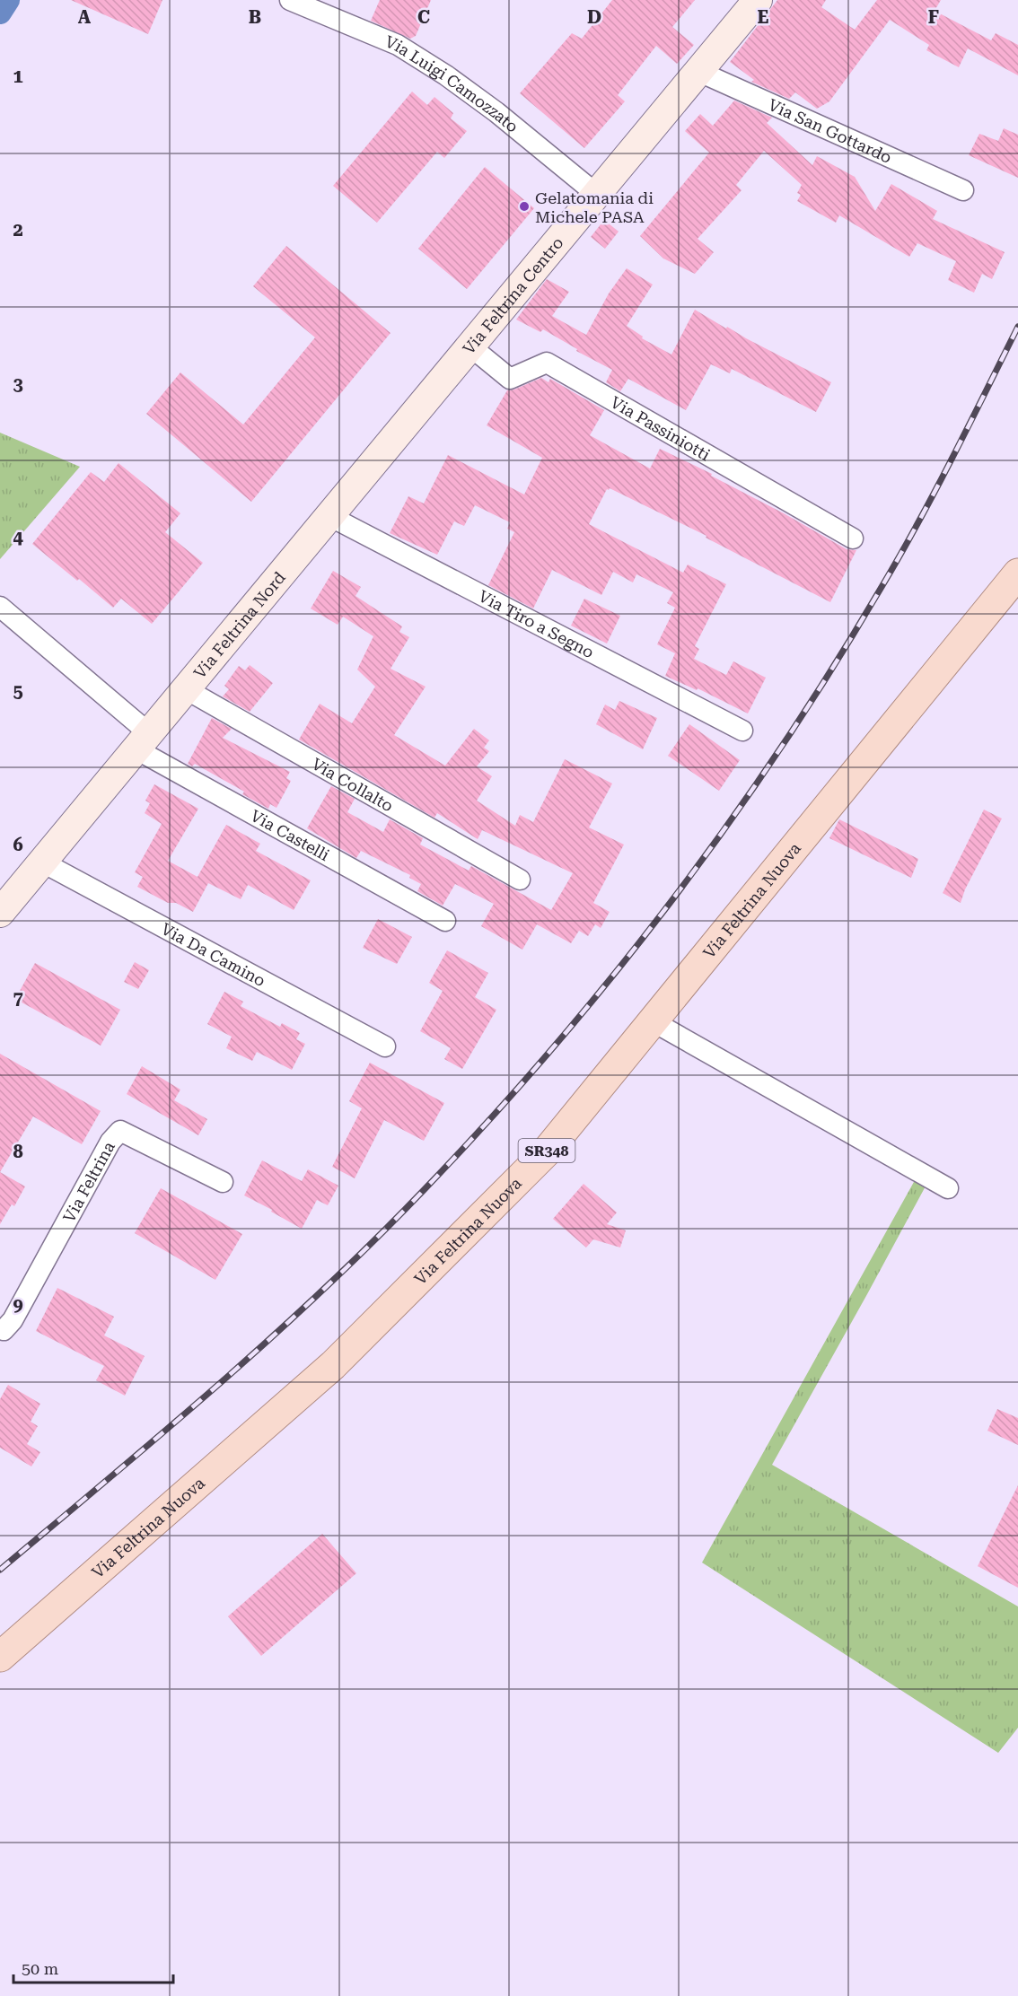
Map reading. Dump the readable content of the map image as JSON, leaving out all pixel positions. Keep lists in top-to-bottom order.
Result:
{
  "streets": {
    "main road": [
      "Via Feltrina Centro",
      "Via Feltrina Nord",
      "Via Feltrina Nuova",
      "SR348"
    ],
    "street": [
      "Via Luigi Camozzato",
      "Via San Gottardo",
      "Via Passiniotti",
      "Via Tiro a Segno",
      "Via Collalto",
      "Via Castelli",
      "Via Da Camino",
      "Via Feltrina"
    ]
  },
  "crossings": [
    ["Via Luigi Camozzato", "Via Feltrina Centro"],
    ["Via San Gottardo", "Via Feltrina Centro"],
    ["Via Feltrina Centro", "Via Passiniotti"],
    ["Via Feltrina Centro", "Via Tiro a Segno"],
    ["Via Feltrina Centro", "Via Feltrina Nord"],
    ["Via Tiro a Segno", "Via Feltrina Nord"],
    ["Via Feltrina Nord", "Via Collalto"],
    ["Via Feltrina Nord", "Via Castelli"],
    ["Via Feltrina Nord", "Via Da Camino"]
  ],
  "places": ["Gelatomania di Michele PASA"],
  "scale_bar": "50 m",
  "grid": {
    "columns": [
      "A",
      "B",
      "C",
      "D",
      "E",
      "F"
    ],
    "rows": [
      "1",
      "2",
      "3",
      "4",
      "5",
      "6",
      "7",
      "8",
      "9"
    ]
  }
}
